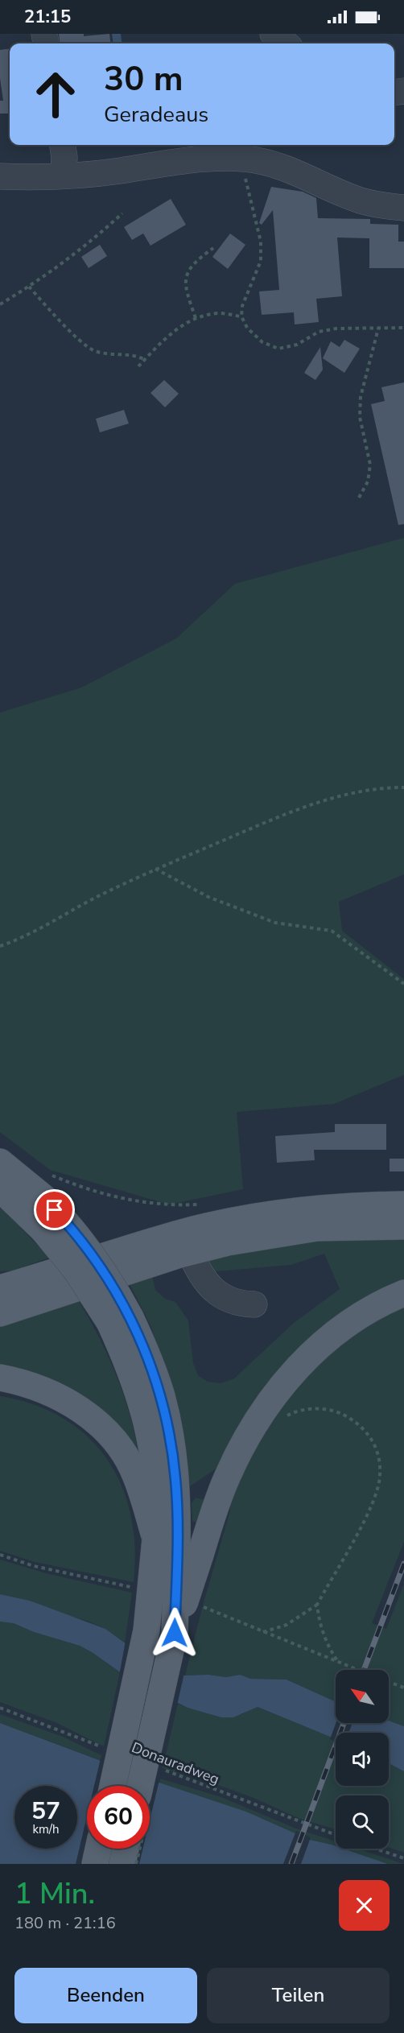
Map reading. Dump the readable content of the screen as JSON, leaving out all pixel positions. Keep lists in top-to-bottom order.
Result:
{
  "streets": {
    "path": ["Donauradweg"]
  },
  "north": "top left",
  "page": {
    "status": "21:15",
    "turn": ["30 m", "Geradeaus"],
    "speed": "57 km/h",
    "limit": "60",
    "heading": ["1 Min.", "180 m · 21:16"],
    "buttons": ["Beenden", "Teilen"]
  }
}
